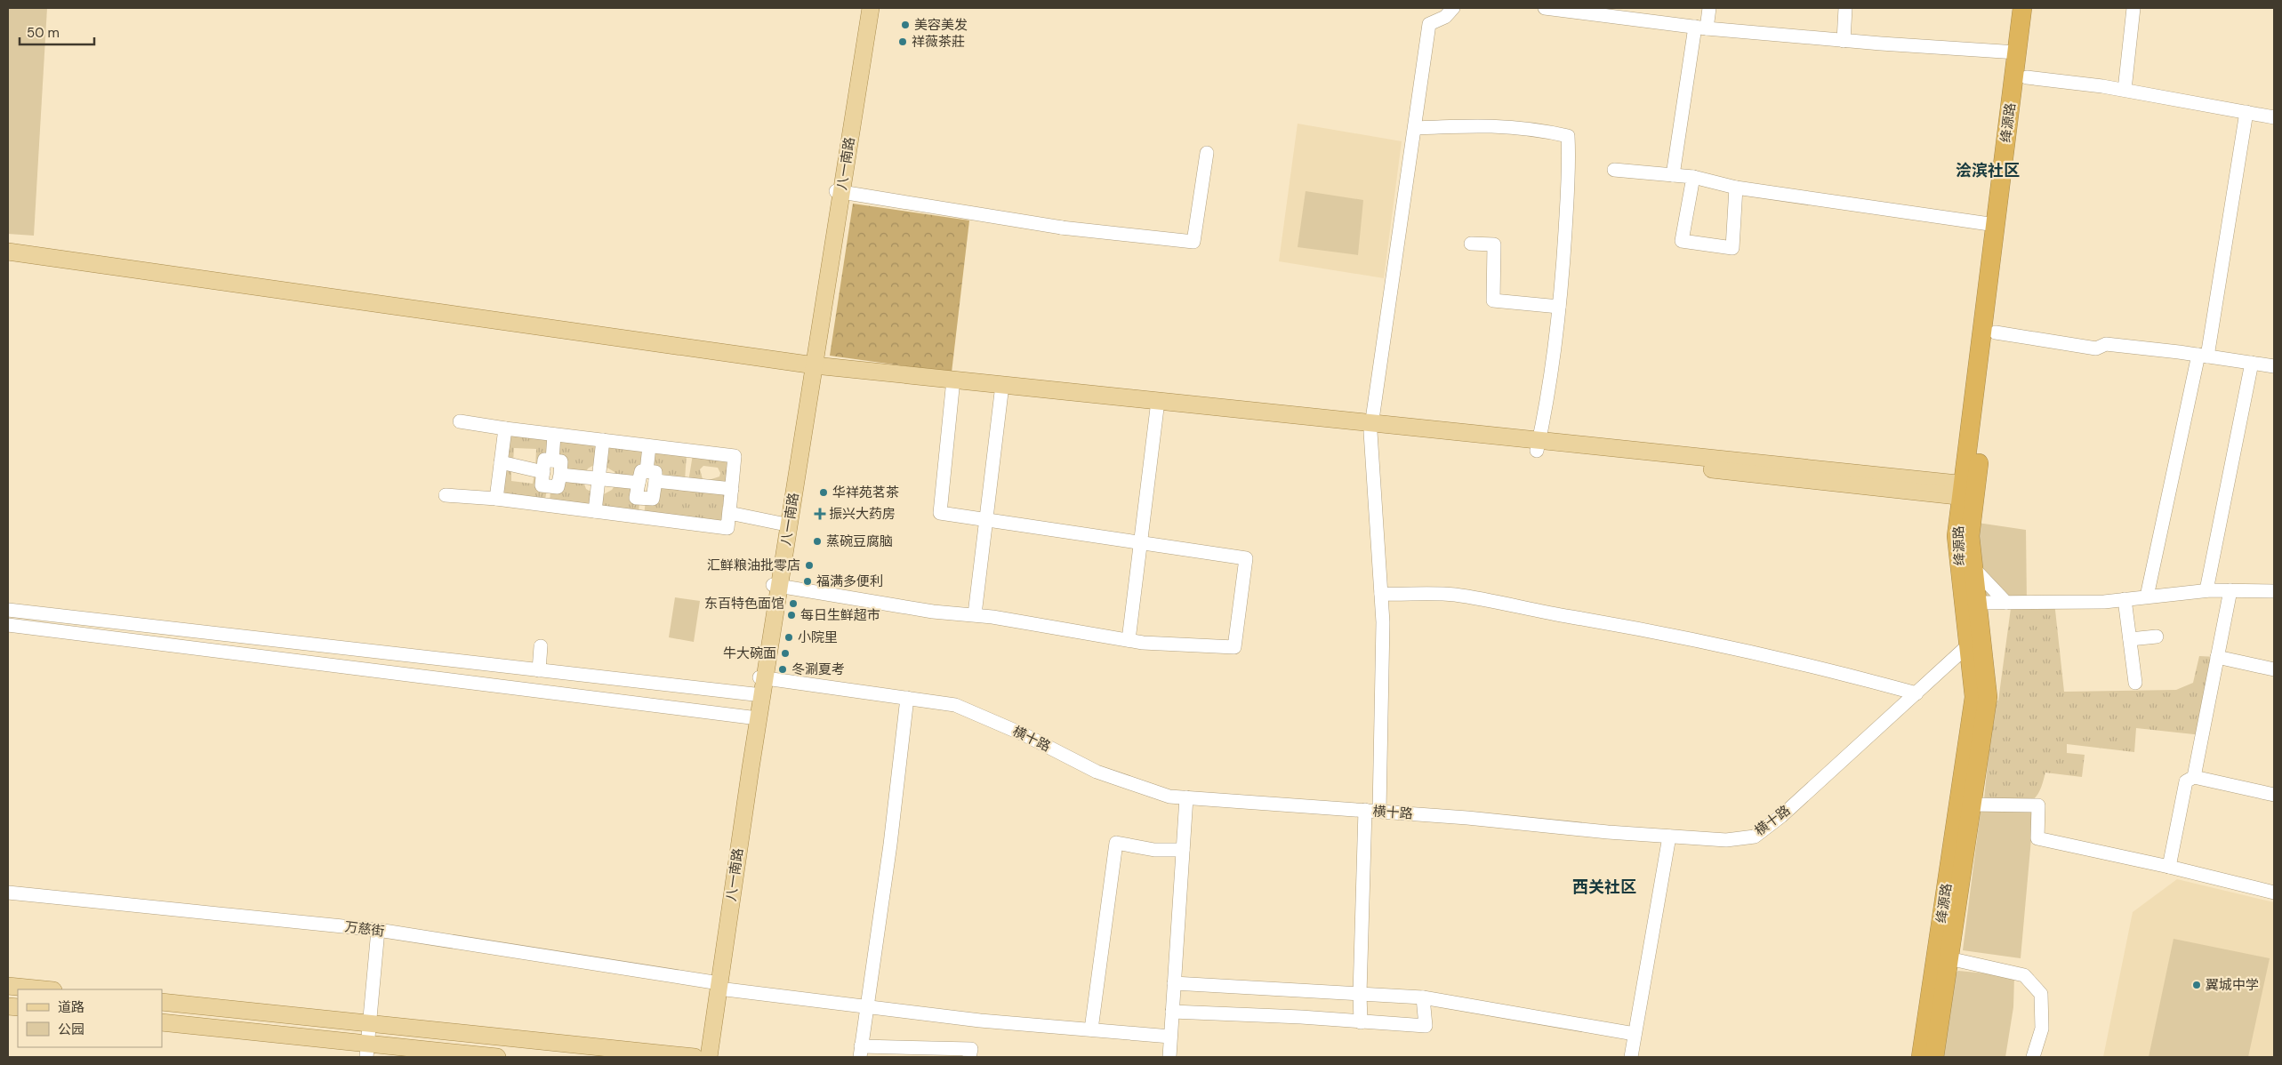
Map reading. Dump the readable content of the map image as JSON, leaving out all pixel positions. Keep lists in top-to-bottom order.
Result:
{
  "streets": {
    "highway": ["绛源路"],
    "main road": ["八一南路"],
    "street": ["横十路", "万慈街"]
  },
  "crossings": [
    ["绛源路", "横十路"],
    ["八一南路", "横十路"],
    ["八一南路", "万慈街"]
  ],
  "districts": ["浍滨社区", "西关社区"],
  "places": {
    "other": [
      "美容美发",
      "祥薇茶莊",
      "华祥苑茗茶",
      "蒸碗豆腐脑",
      "汇鲜粮油批零店",
      "福满多便利",
      "东百特色面馆",
      "每日生鲜超市",
      "小院里",
      "牛大碗面",
      "冬涮夏考",
      "翼城中学"
    ],
    "health": ["振兴大药房"]
  },
  "legend": ["道路", "公园"],
  "scale_bar": "50 m"
}
